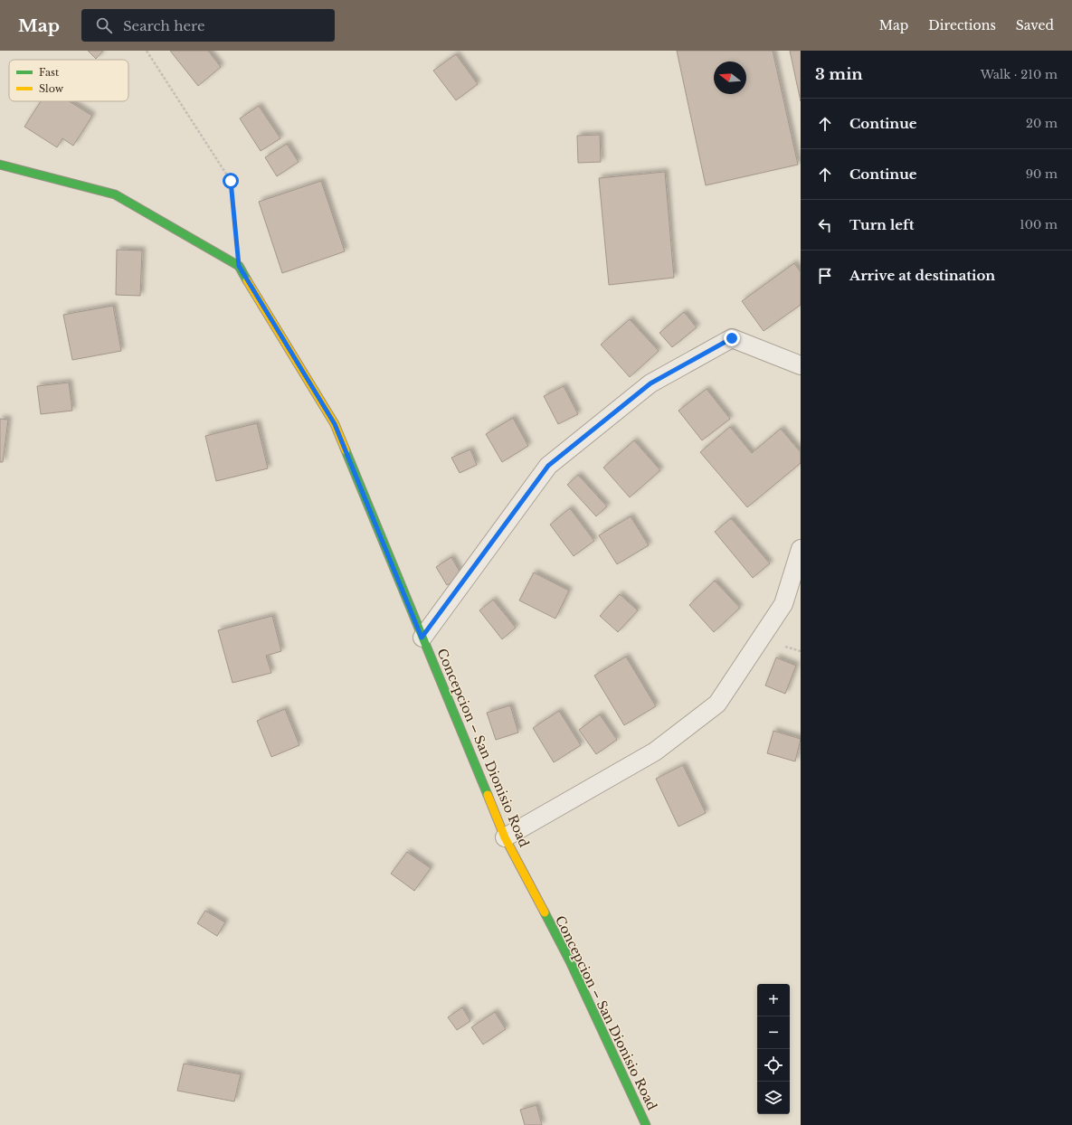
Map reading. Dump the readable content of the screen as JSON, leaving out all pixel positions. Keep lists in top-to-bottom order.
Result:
{
  "streets": {
    "main road": ["Concepcion – San Dionisio Road"]
  },
  "legend": ["Fast", "Slow"],
  "north": "left",
  "page": {
    "header": "Map",
    "search": "Search here",
    "nav": ["Map", "Directions", "Saved"],
    "heading": ["3 min", "Walk · 210 m"],
    "list": [
      ["Continue", "20 m"],
      ["Continue", "90 m"],
      ["Turn left", "100 m"],
      "Arrive at destination"
    ],
    "map_buttons": ["+", "−"]
  }
}
